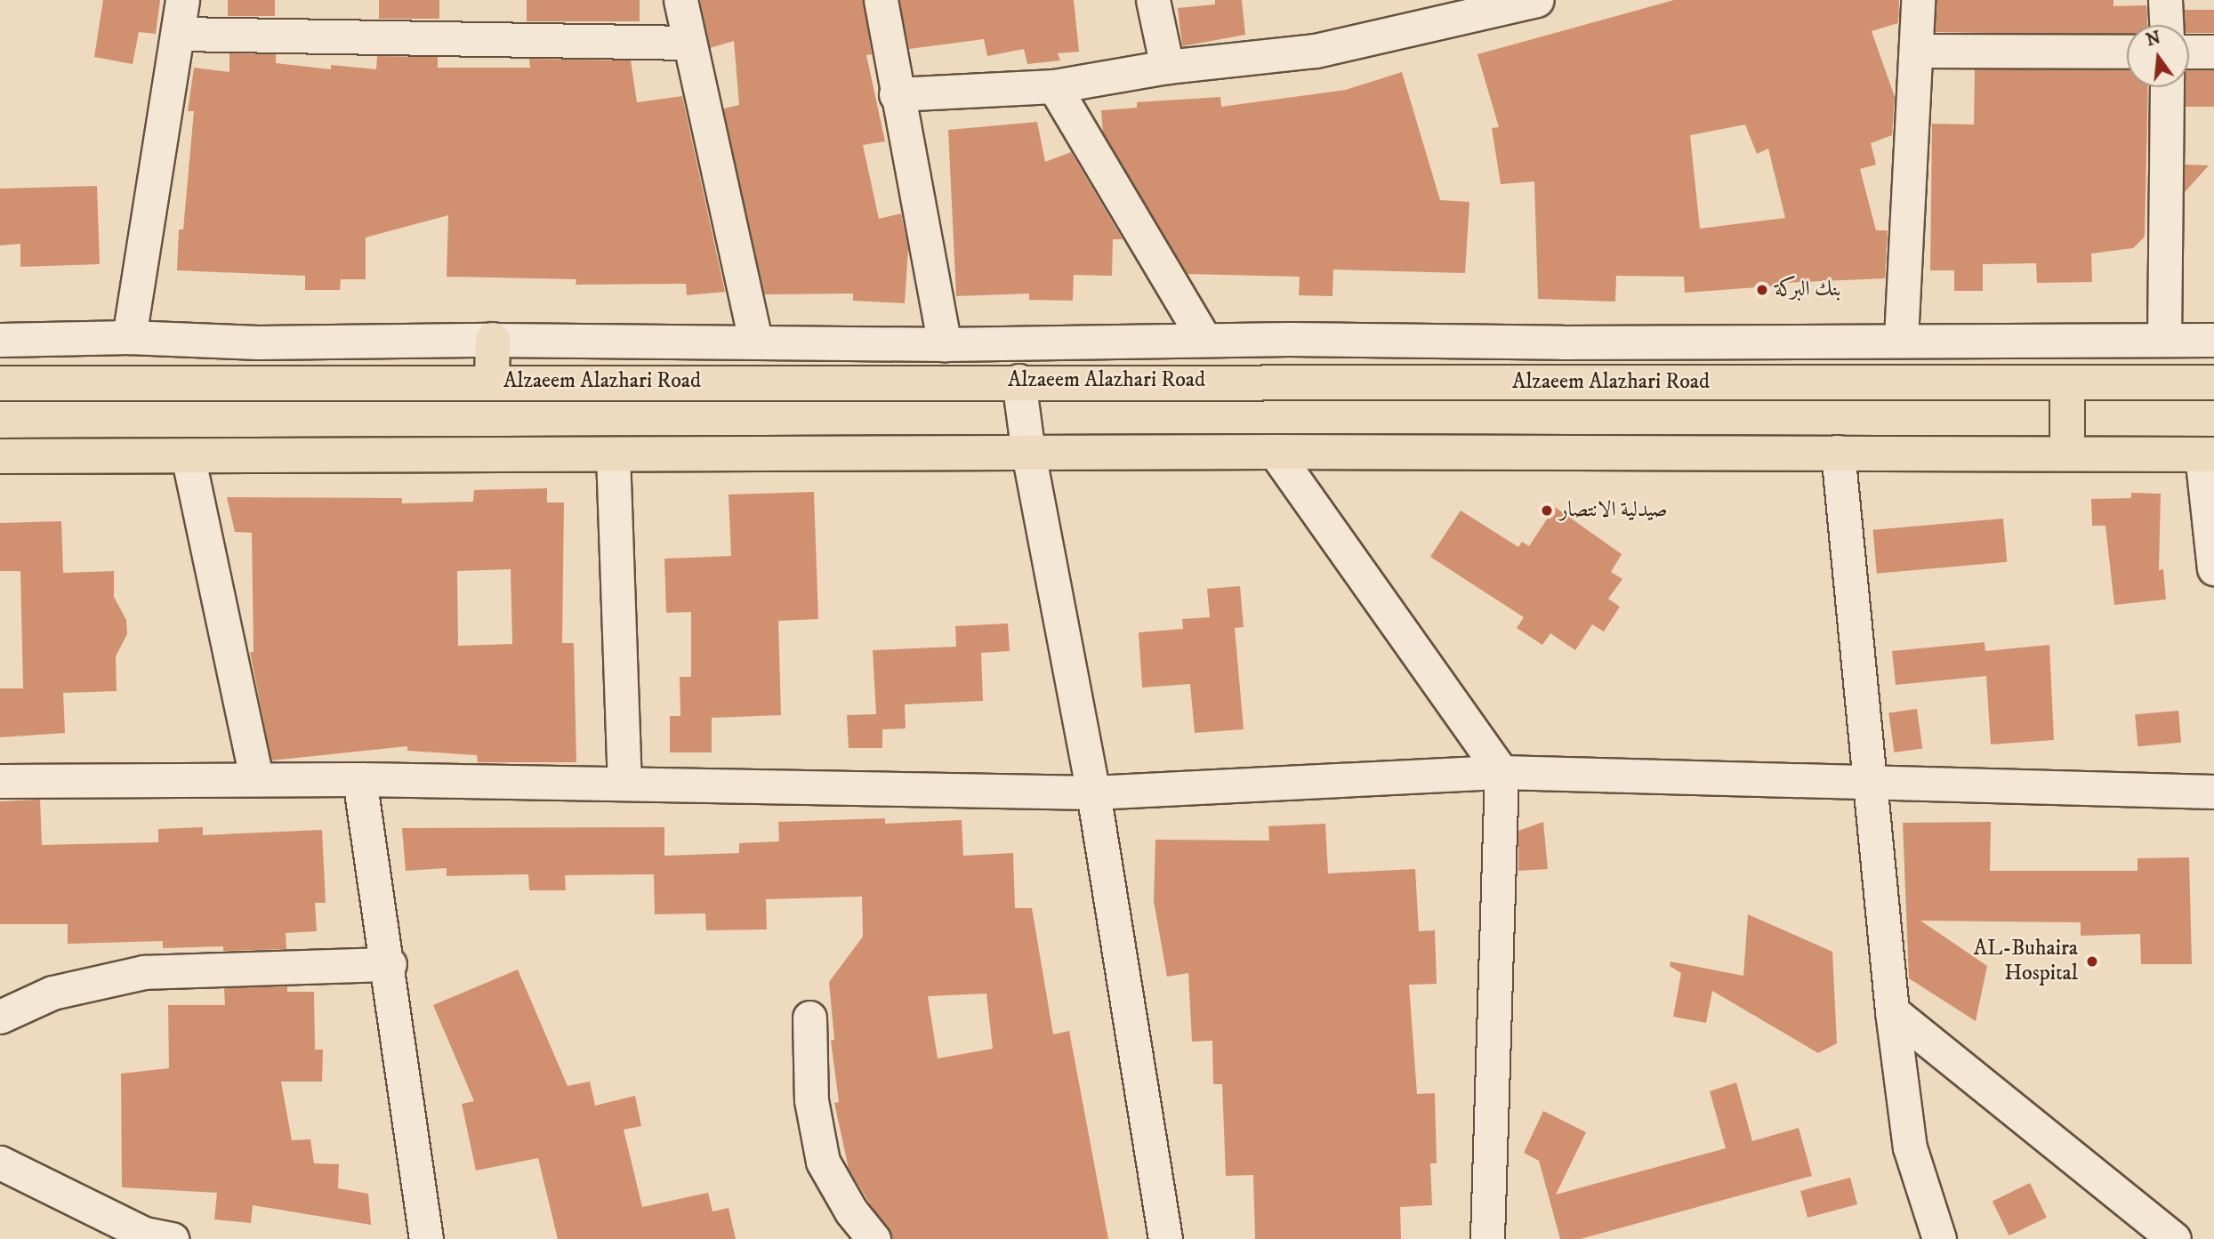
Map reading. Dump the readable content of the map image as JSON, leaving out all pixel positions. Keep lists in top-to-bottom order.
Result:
{
  "streets": {
    "main road": ["Alzaeem Alazhari Road"]
  },
  "places": ["بنك البركة", "صيدلية الانتصار", "AL-Buhaira Hospital"],
  "north": "top"
}
